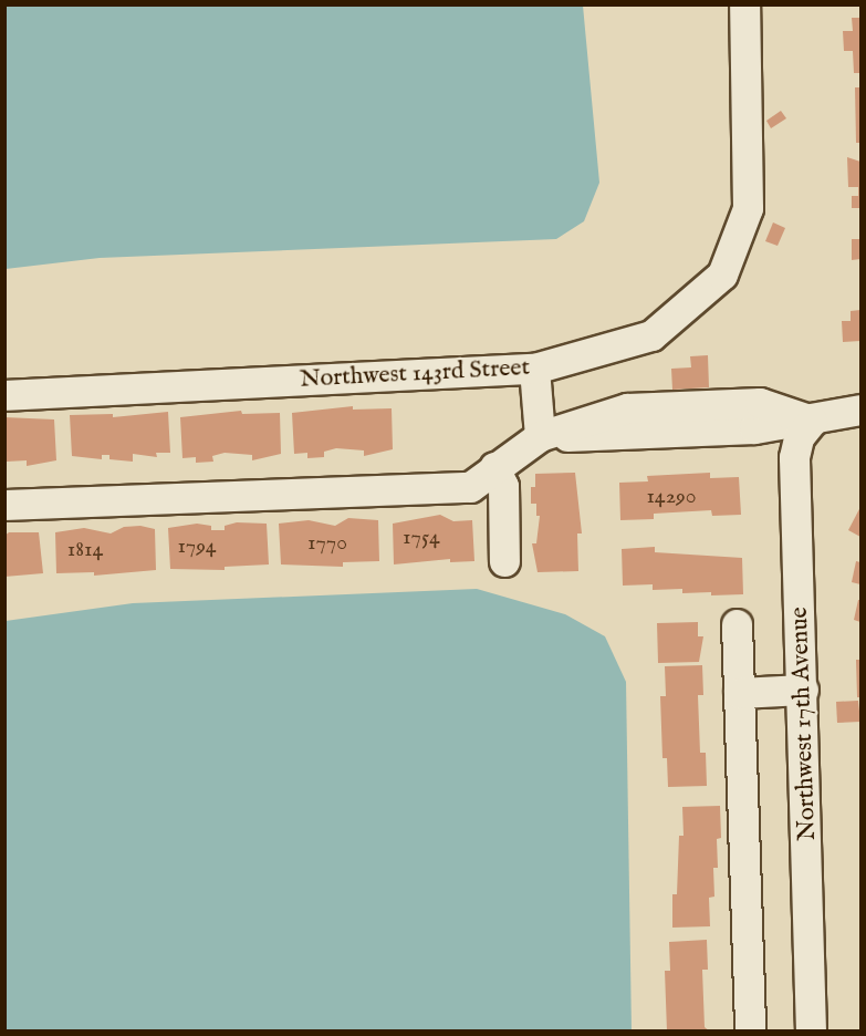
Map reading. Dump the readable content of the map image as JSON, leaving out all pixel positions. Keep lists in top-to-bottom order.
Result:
{
  "streets": {
    "street": ["Northwest 143rd Street", "Northwest 17th Avenue"]
  },
  "house_numbers": [
    "14290",
    "1754",
    "1770",
    "1794",
    "1814"
  ]
}
